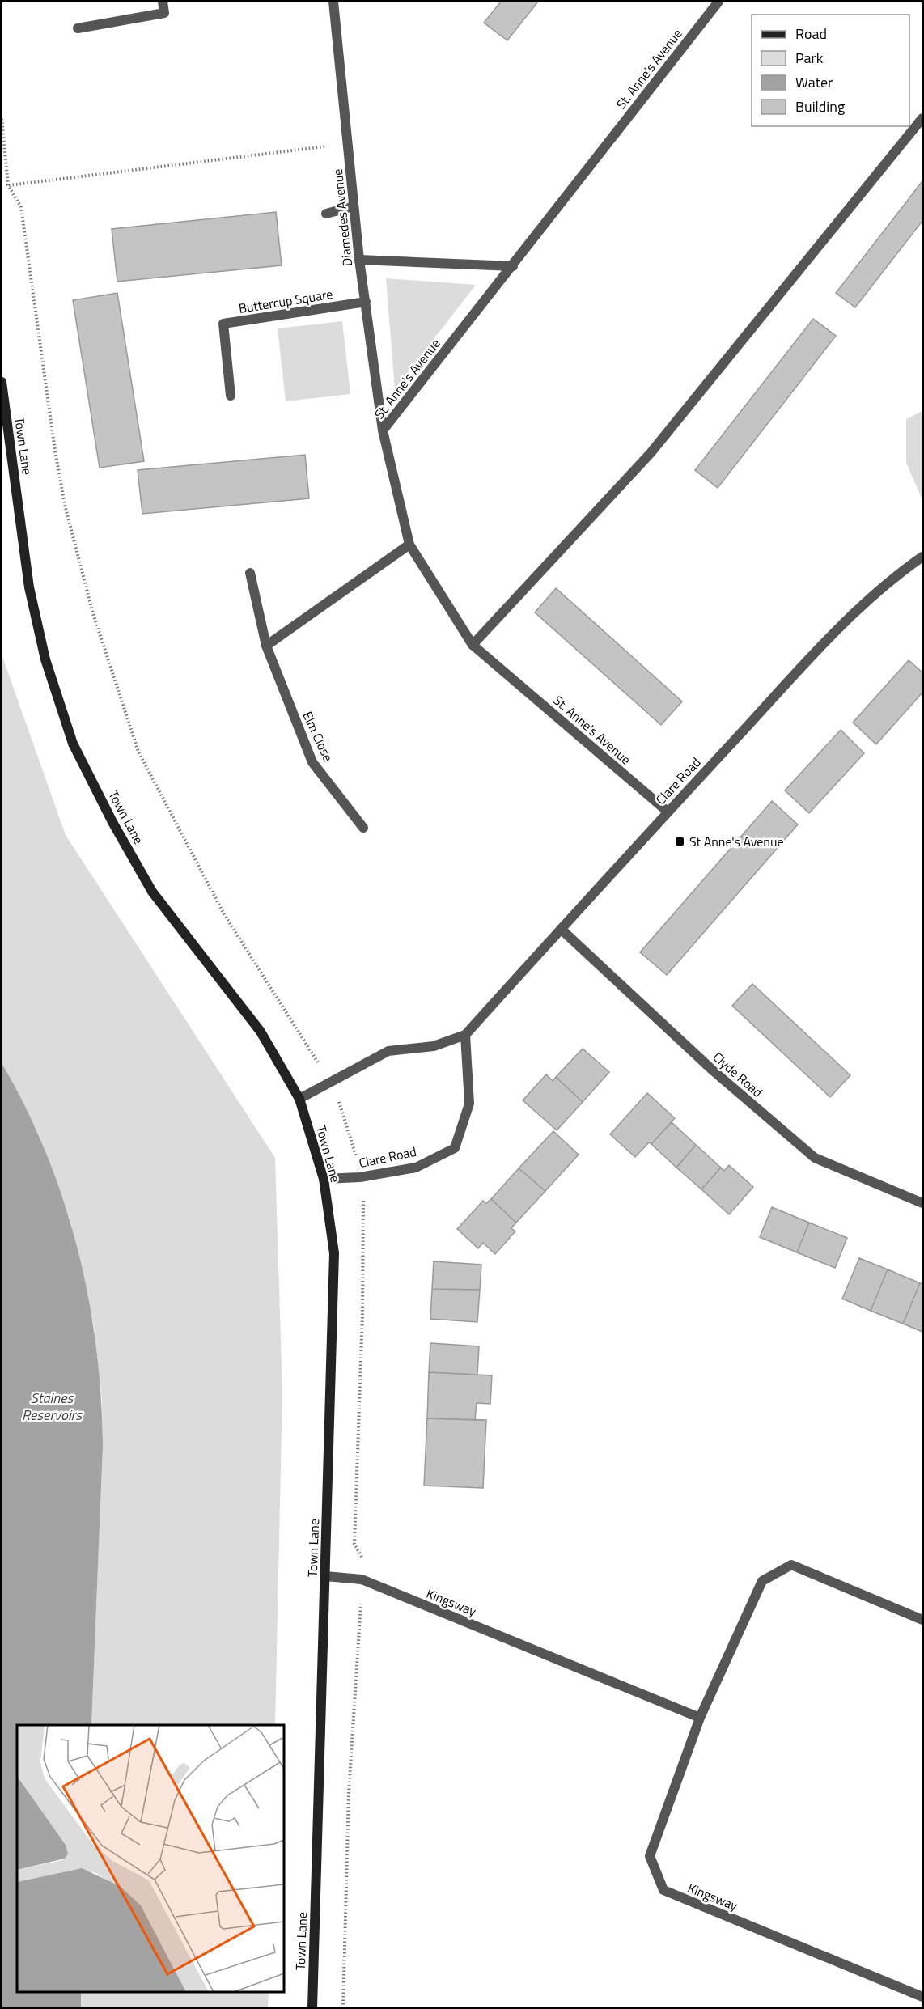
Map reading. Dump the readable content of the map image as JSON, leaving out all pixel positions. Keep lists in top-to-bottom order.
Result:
{
  "streets": {
    "main road": ["Town Lane"],
    "street": [
      "St. Anne's Avenue",
      "Diamedes Avenue",
      "Buttercup Square",
      "Elm Close",
      "Clare Road",
      "Clyde Road",
      "Kingsway"
    ]
  },
  "crossings": [
    ["St. Anne's Avenue", "Diamedes Avenue"],
    ["St. Anne's Avenue", "Clare Road"],
    ["Diamedes Avenue", "Buttercup Square"],
    ["Town Lane", "Clare Road"],
    ["Town Lane", "Kingsway"],
    ["Clare Road", "Clyde Road"]
  ],
  "water": ["Staines Reservoirs"],
  "places": {
    "transit": ["St Anne's Avenue"]
  },
  "legend": [
    "Road",
    "Park",
    "Water",
    "Building"
  ]
}
